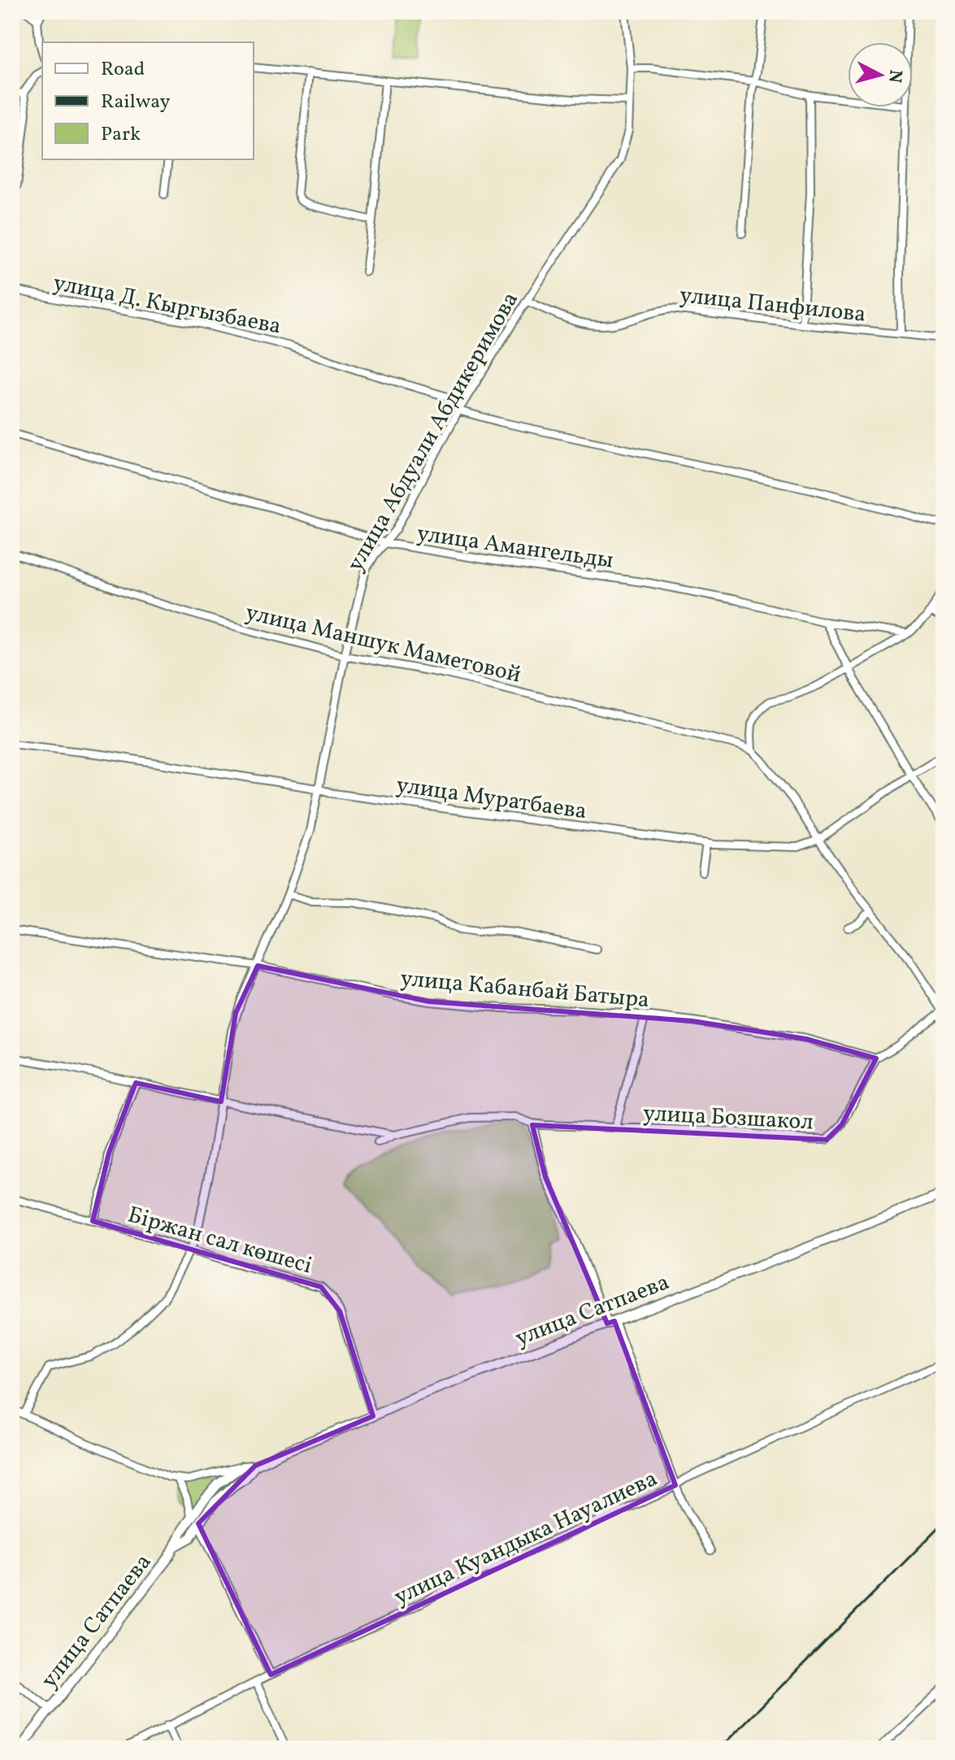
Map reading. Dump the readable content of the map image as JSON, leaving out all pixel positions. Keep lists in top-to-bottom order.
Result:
{
  "streets": {
    "street": [
      "улица Д. Кыргызбаева",
      "улица Панфилова",
      "улица Абдуали Абдикеримова",
      "улица Амангельды",
      "улица Маншук Маметовой",
      "улица Муратбаева",
      "улица Кабанбай Батыра",
      "улица Бозшакол",
      "Біржан сал көшесі",
      "улица Сатпаева",
      "улица Куандыка Науалиева"
    ]
  },
  "crossings": [
    ["улица Д. Кыргызбаева", "улица Абдуали Абдикеримова"],
    ["улица Панфилова", "улица Абдуали Абдикеримова"],
    ["улица Абдуали Абдикеримова", "улица Амангельды"],
    ["улица Абдуали Абдикеримова", "улица Маншук Маметовой"],
    ["улица Абдуали Абдикеримова", "улица Муратбаева"],
    ["улица Абдуали Абдикеримова", "улица Кабанбай Батыра"],
    ["улица Абдуали Абдикеримова", "Біржан сал көшесі"],
    ["улица Кабанбай Батыра", "улица Бозшакол"],
    ["Біржан сал көшесі", "улица Сатпаева"]
  ],
  "legend": ["Road", "Railway", "Park"],
  "north": "right"
}
